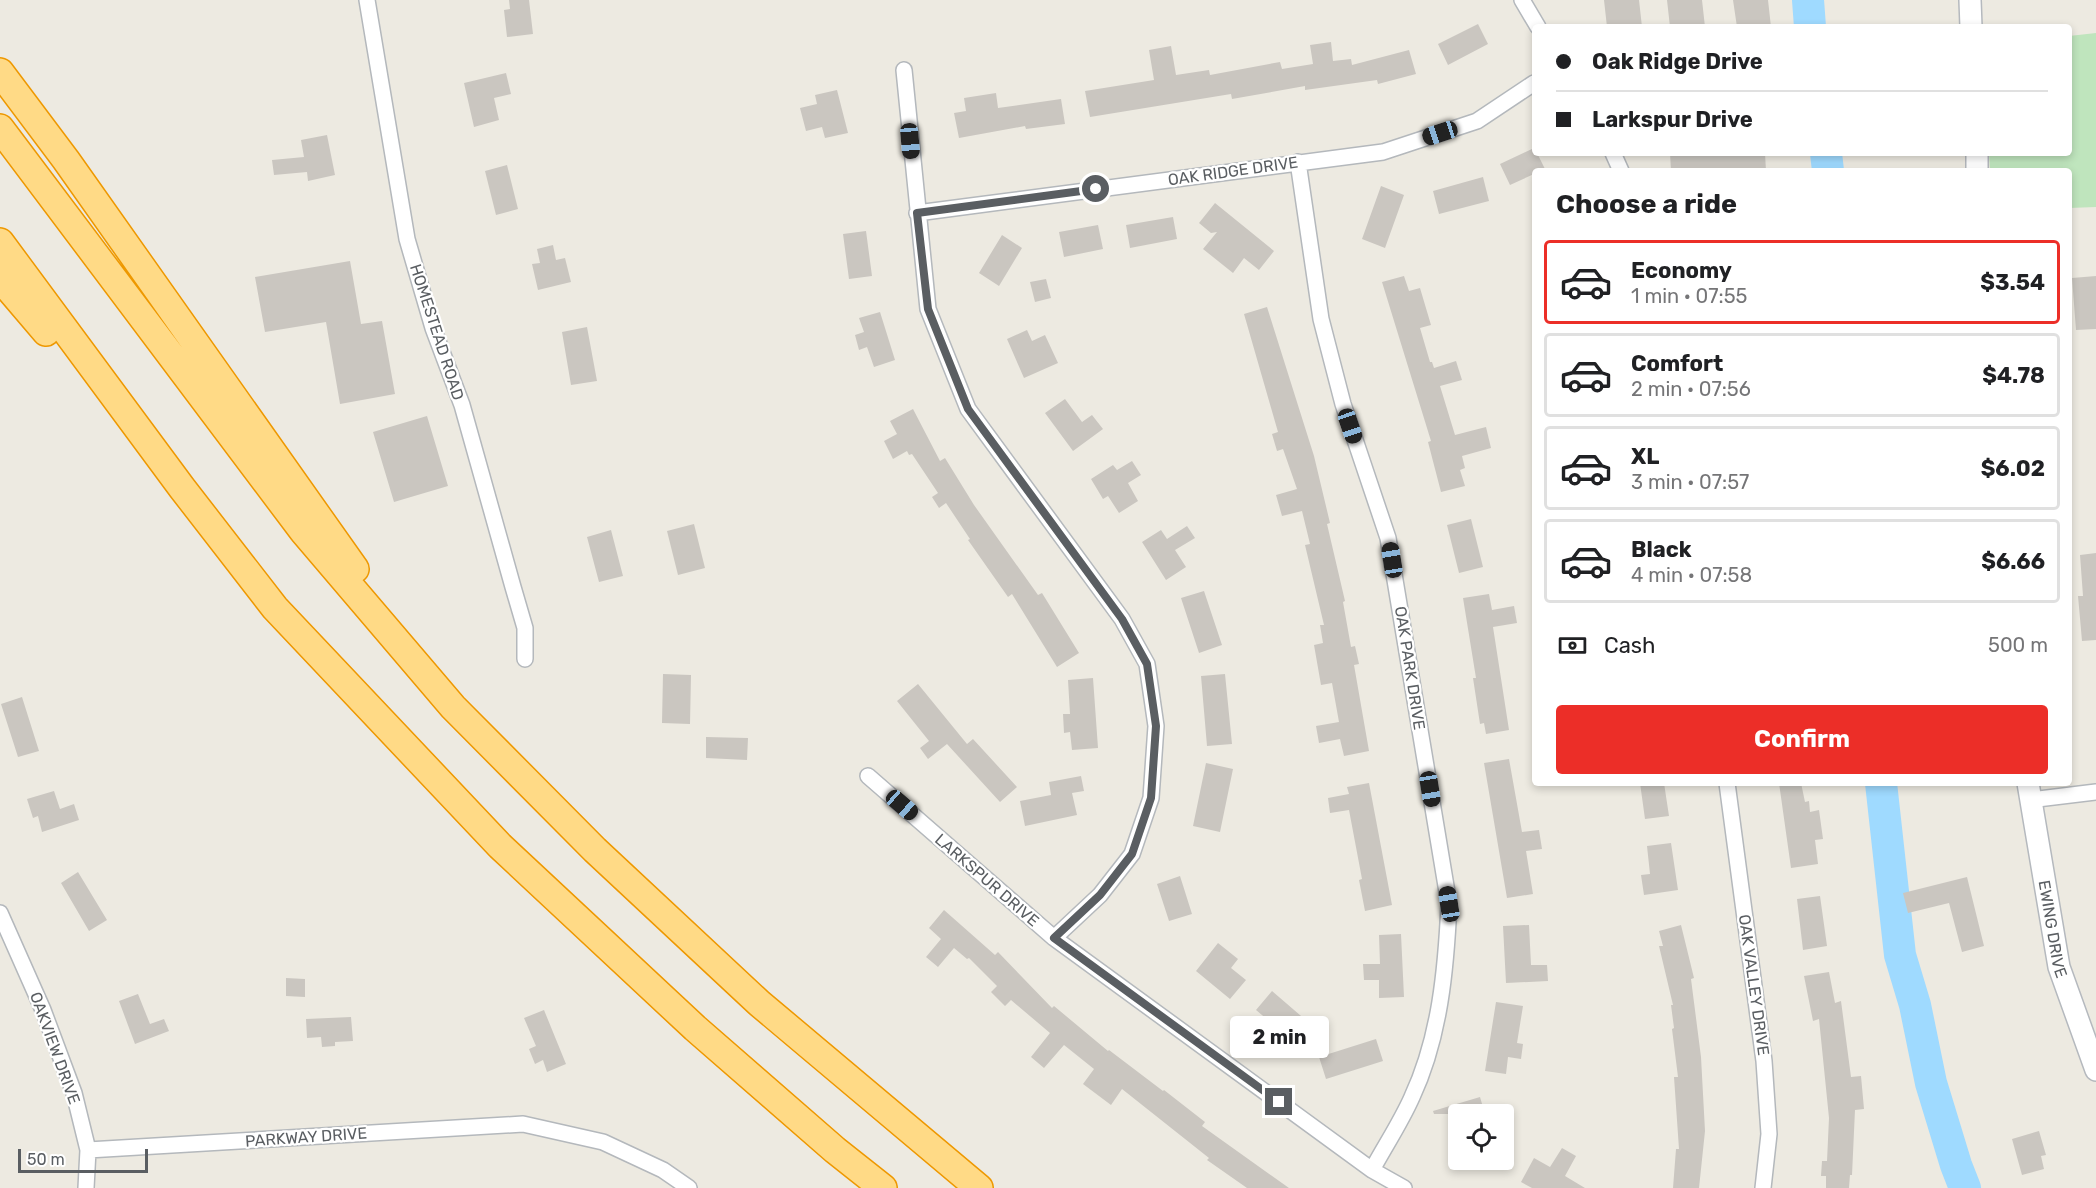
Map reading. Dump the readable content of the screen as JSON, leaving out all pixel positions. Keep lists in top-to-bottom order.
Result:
{
  "streets": {
    "main road": ["EWING DRIVE"],
    "street": [
      "OAK RIDGE DRIVE",
      "HOMESTEAD ROAD",
      "OAK PARK DRIVE",
      "LARKSPUR DRIVE",
      "OAK VALLEY DRIVE",
      "OAKVIEW DRIVE",
      "PARKWAY DRIVE"
    ]
  },
  "crossings": [
    ["OAK RIDGE DRIVE", "OAK PARK DRIVE"],
    ["OAK PARK DRIVE", "LARKSPUR DRIVE"],
    ["OAKVIEW DRIVE", "PARKWAY DRIVE"]
  ],
  "scale_bar": "50 m",
  "page": {
    "banner": ["Oak Ridge Drive", "Larkspur Drive"],
    "heading": "Choose a ride",
    "list": [
      {
        "name": "Economy",
        "note": "1 min · 07:55",
        "value": "$3.54"
      },
      {
        "name": "Comfort",
        "note": "2 min · 07:56",
        "value": "$4.78"
      },
      {
        "name": "XL",
        "note": "3 min · 07:57",
        "value": "$6.02"
      },
      {
        "name": "Black",
        "note": "4 min · 07:58",
        "value": "$6.66"
      }
    ],
    "pay": ["Cash", "500 m"],
    "buttons": "Confirm",
    "bubble": "2 min",
    "scale": "50 m"
  }
}
